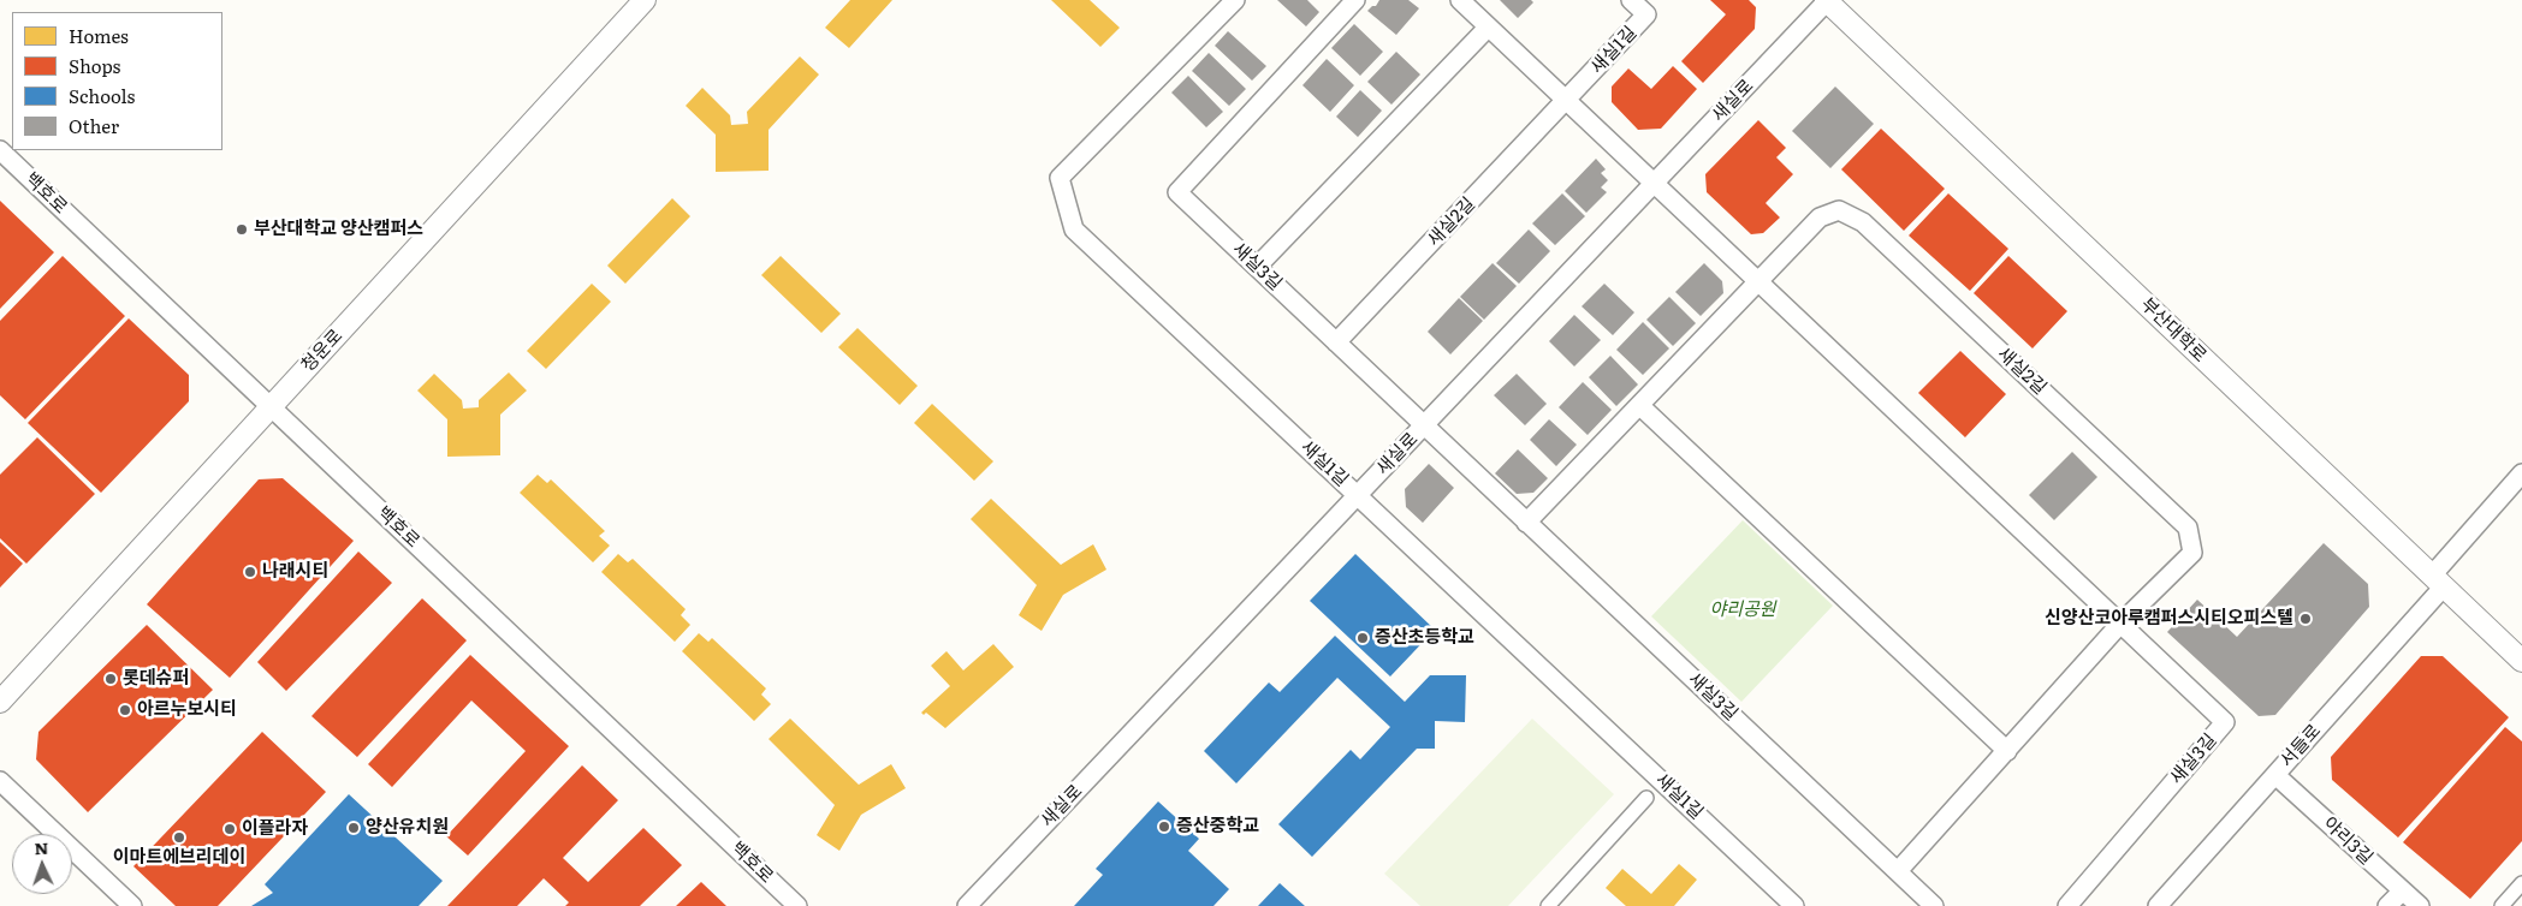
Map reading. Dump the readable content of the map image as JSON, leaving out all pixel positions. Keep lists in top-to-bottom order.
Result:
{
  "streets": {
    "street": [
      "새실1길",
      "새실로",
      "백호로",
      "새실2길",
      "새실3길",
      "부산대학로",
      "청운로",
      "서들로",
      "야리3길"
    ]
  },
  "crossings": [
    ["새실1길", "새실로"],
    ["새실1길", "새실2길"],
    ["새실로", "새실3길"],
    ["새실로", "부산대학로"],
    ["백호로", "청운로"],
    ["새실2길", "새실3길"],
    ["부산대학로", "서들로"],
    ["서들로", "야리3길"]
  ],
  "parks": ["야리공원"],
  "places": [
    "부산대학교 양산캠퍼스",
    "나래시티",
    "신양산코아루캠퍼스시티오피스텔",
    "증산초등학교",
    "롯데슈퍼",
    "아르누보시티",
    "증산중학교",
    "양산유치원",
    "이플라자",
    "이마트에브리데이"
  ],
  "legend": [
    "Homes",
    "Shops",
    "Schools",
    "Other"
  ],
  "north": "top"
}
